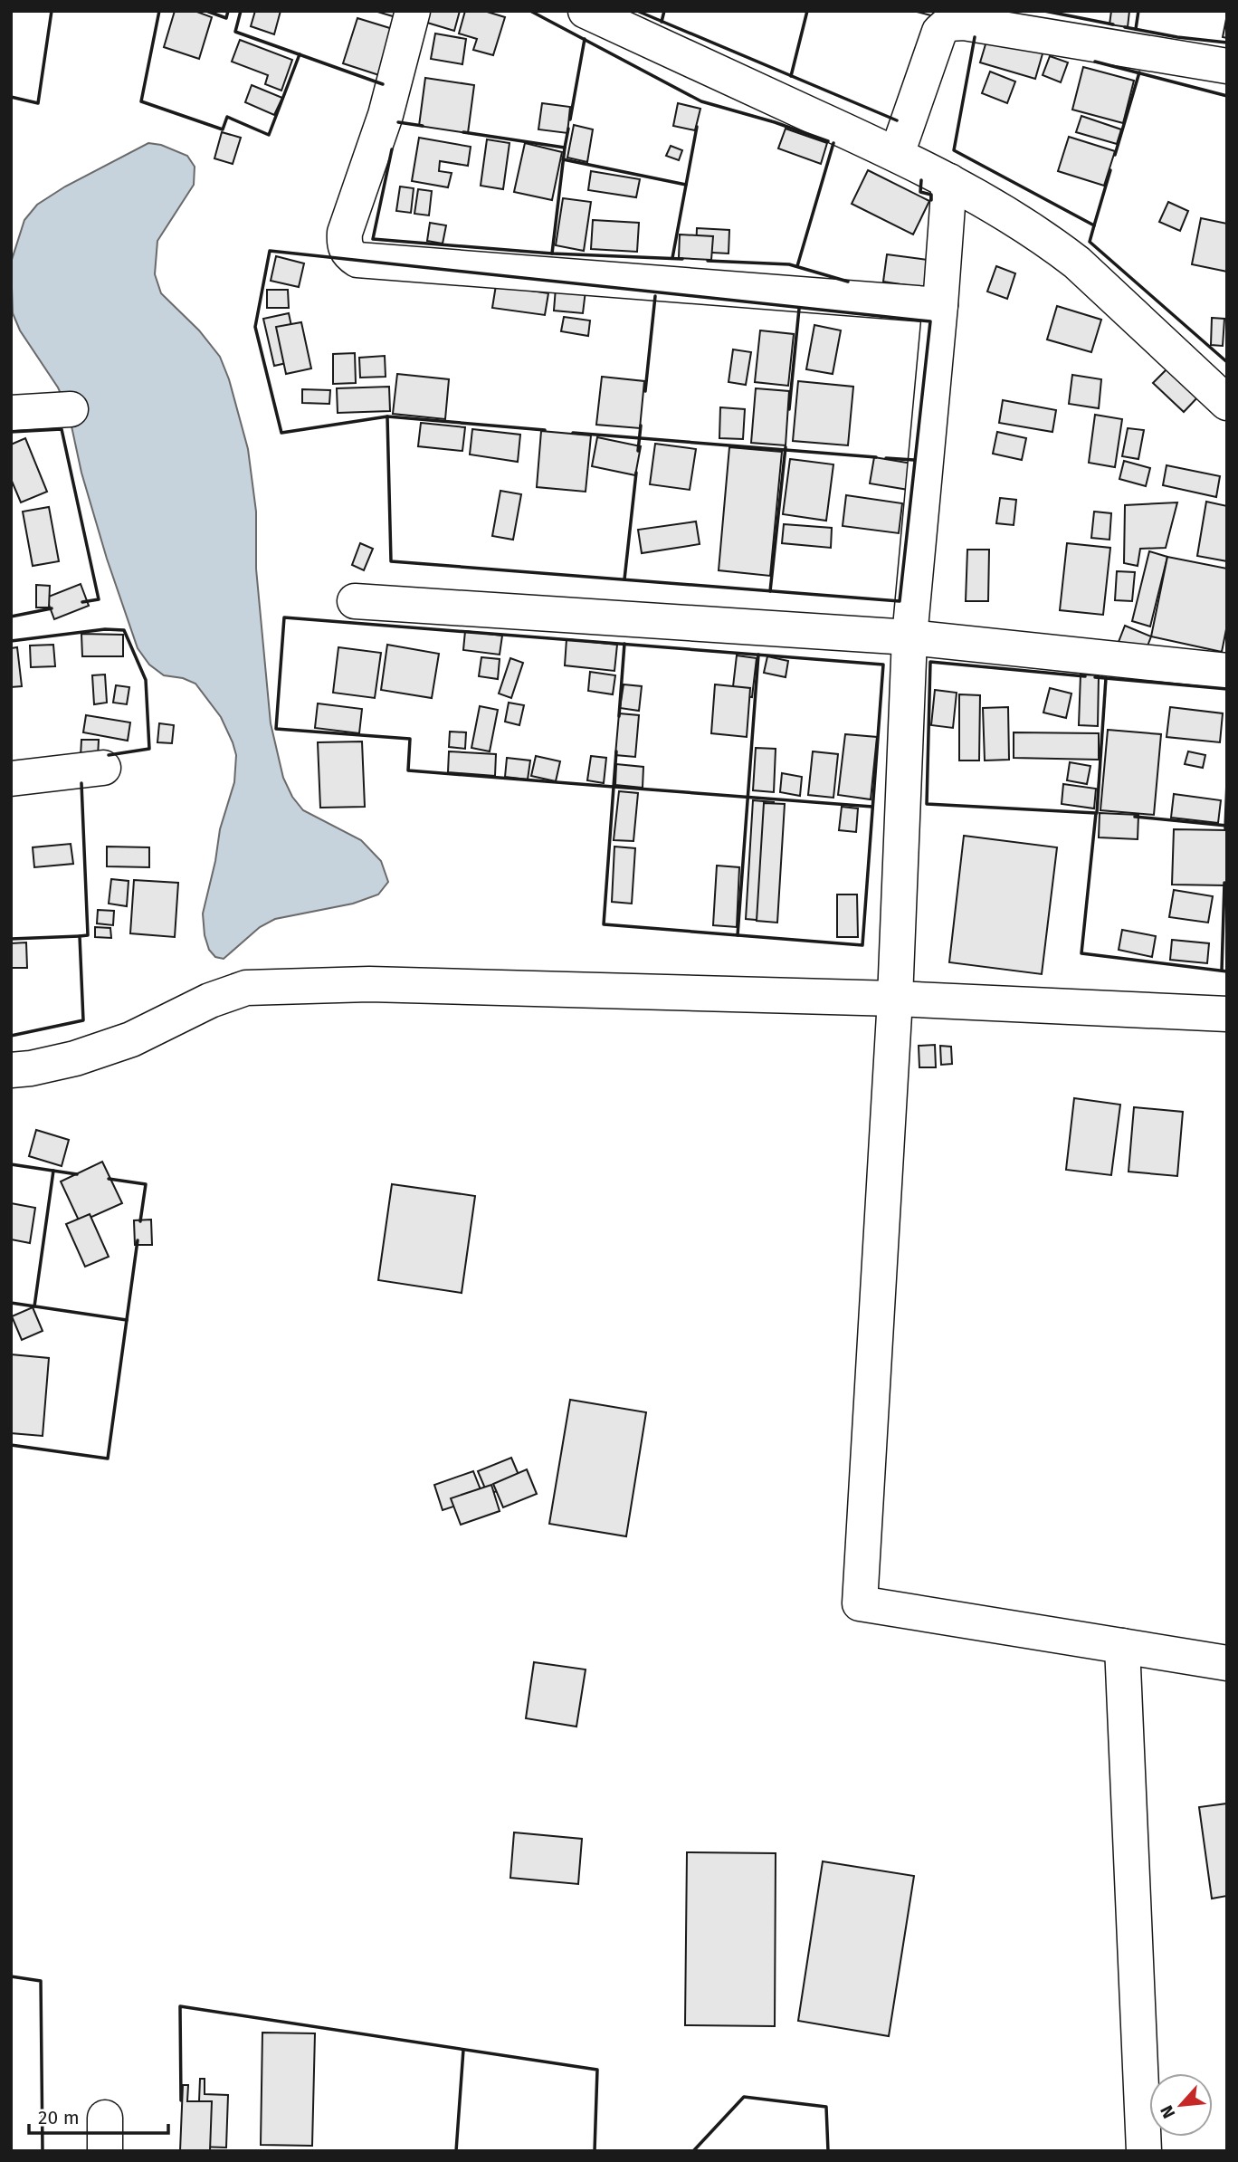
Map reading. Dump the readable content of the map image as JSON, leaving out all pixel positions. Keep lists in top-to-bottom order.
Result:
{
  "scale_bar": "20 m",
  "north": "bottom left"
}
